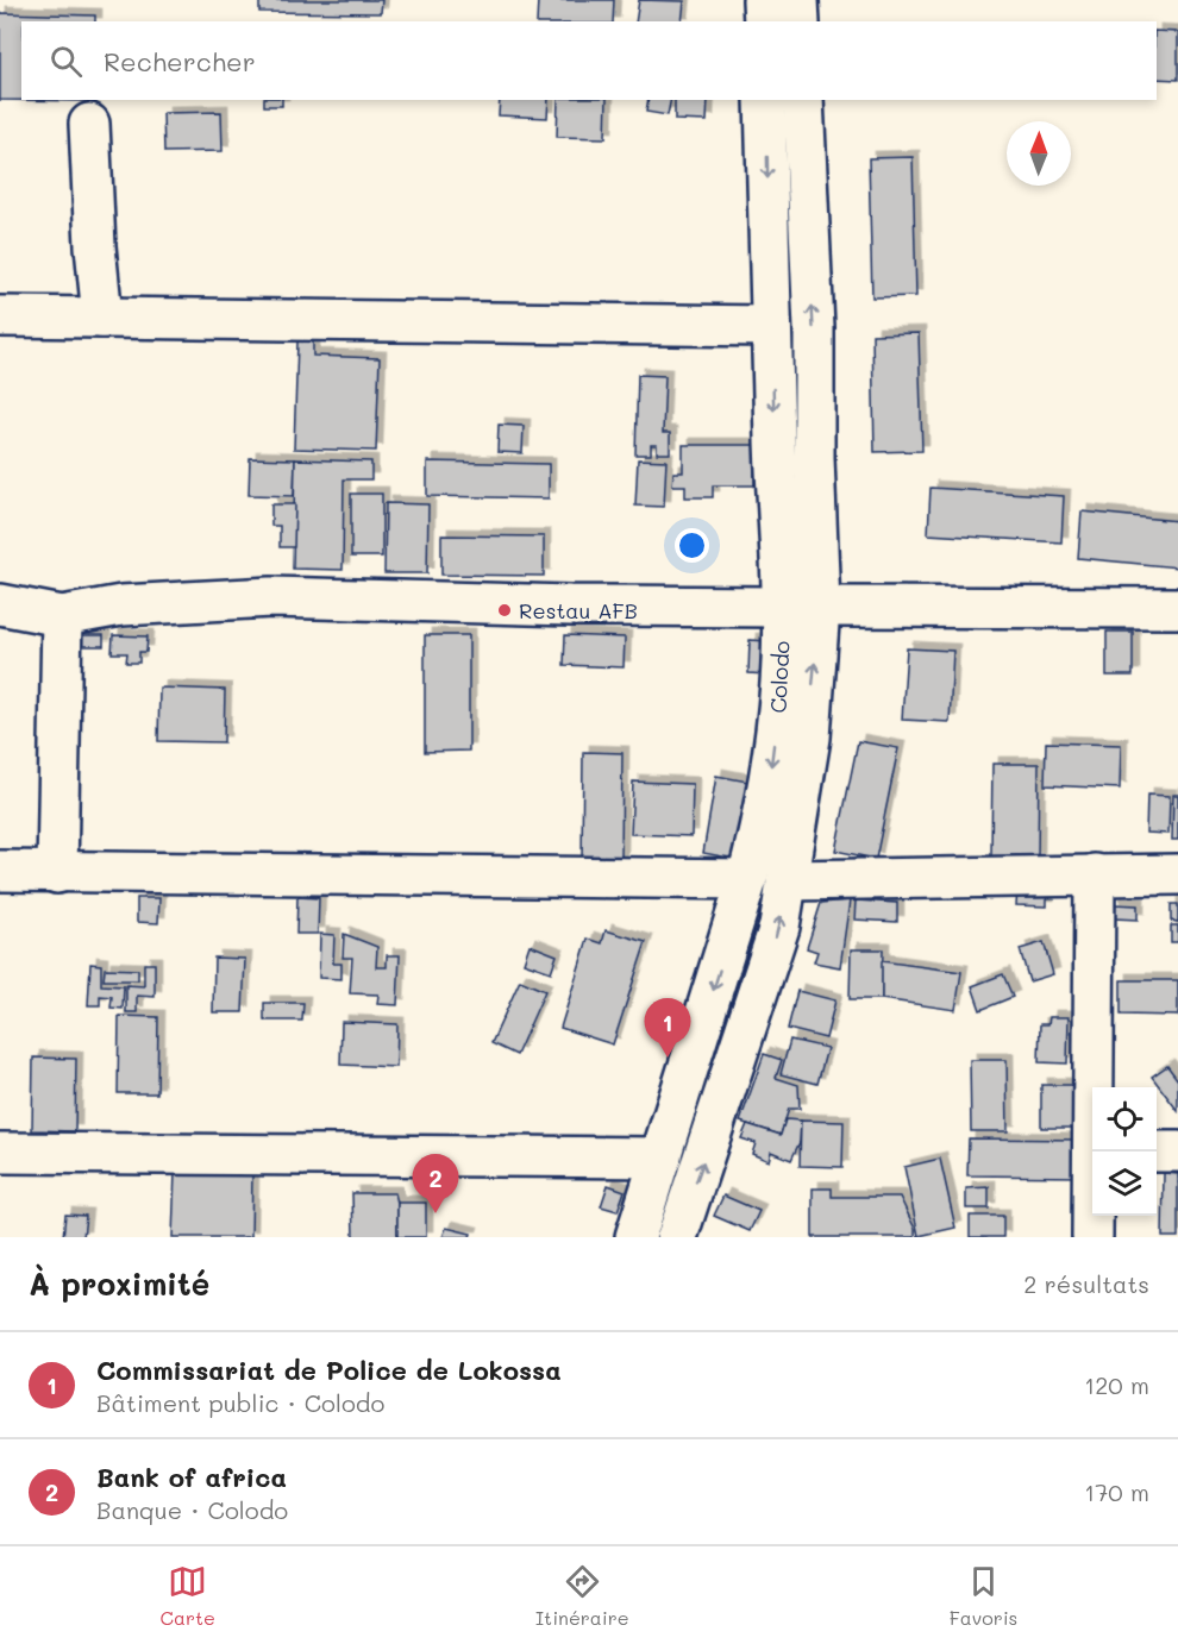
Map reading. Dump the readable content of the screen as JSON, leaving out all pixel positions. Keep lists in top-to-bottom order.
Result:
{
  "streets": {
    "street": ["Colodo"]
  },
  "places": ["Restau AFB"],
  "north": "top",
  "page": {
    "search": "Rechercher",
    "pins": ["1", "2"],
    "heading": ["À proximité", "2 résultats"],
    "list": [
      {
        "mark": "1",
        "name": "Commissariat de Police de Lokossa",
        "note": "Bâtiment public · Colodo",
        "value": "120 m"
      },
      {
        "mark": "2",
        "name": "Bank of africa",
        "note": "Banque · Colodo",
        "value": "170 m"
      }
    ],
    "nav": ["Carte", "Itinéraire", "Favoris"]
  }
}
